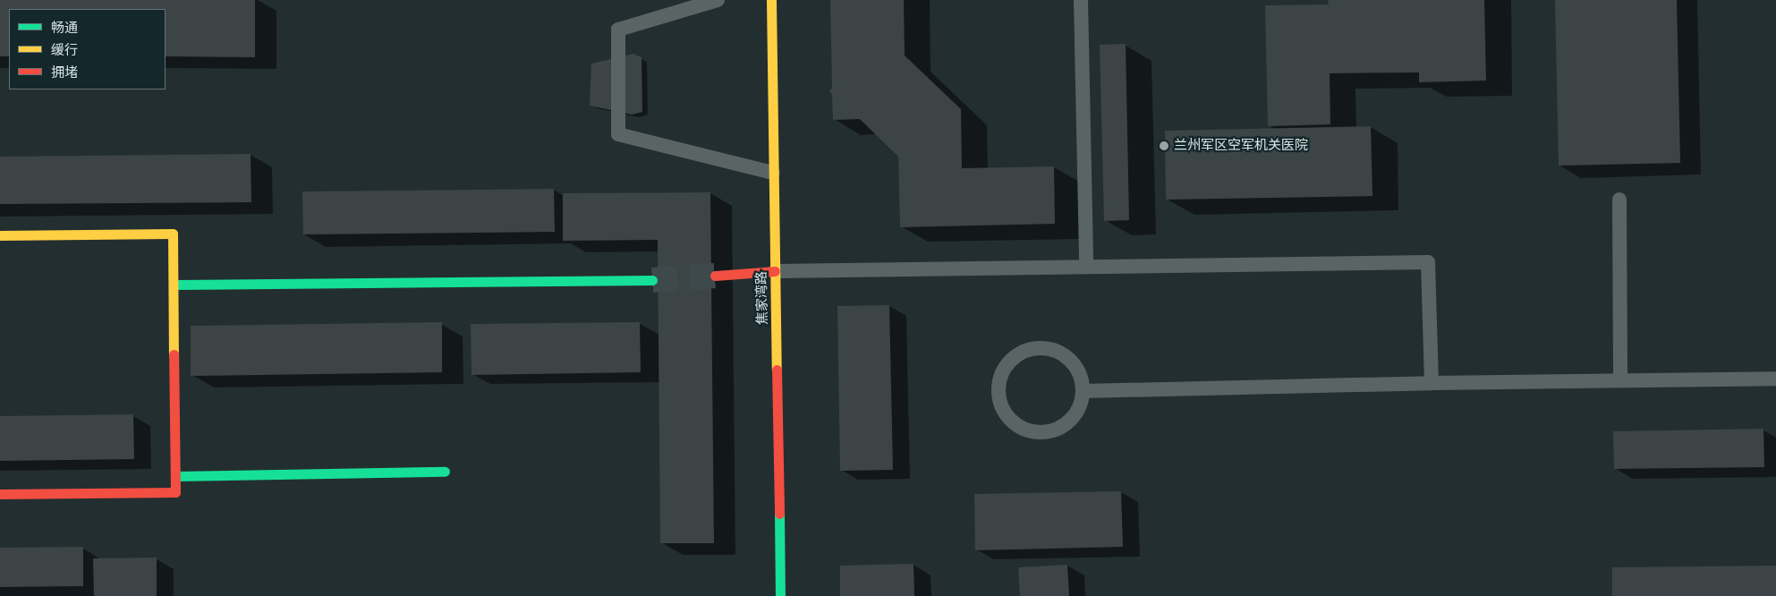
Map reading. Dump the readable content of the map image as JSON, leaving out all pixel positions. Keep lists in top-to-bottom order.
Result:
{
  "streets": {
    "street": ["焦家湾路"]
  },
  "places": ["兰州军区空军机关医院"],
  "legend": ["畅通", "缓行", "拥堵"]
}
